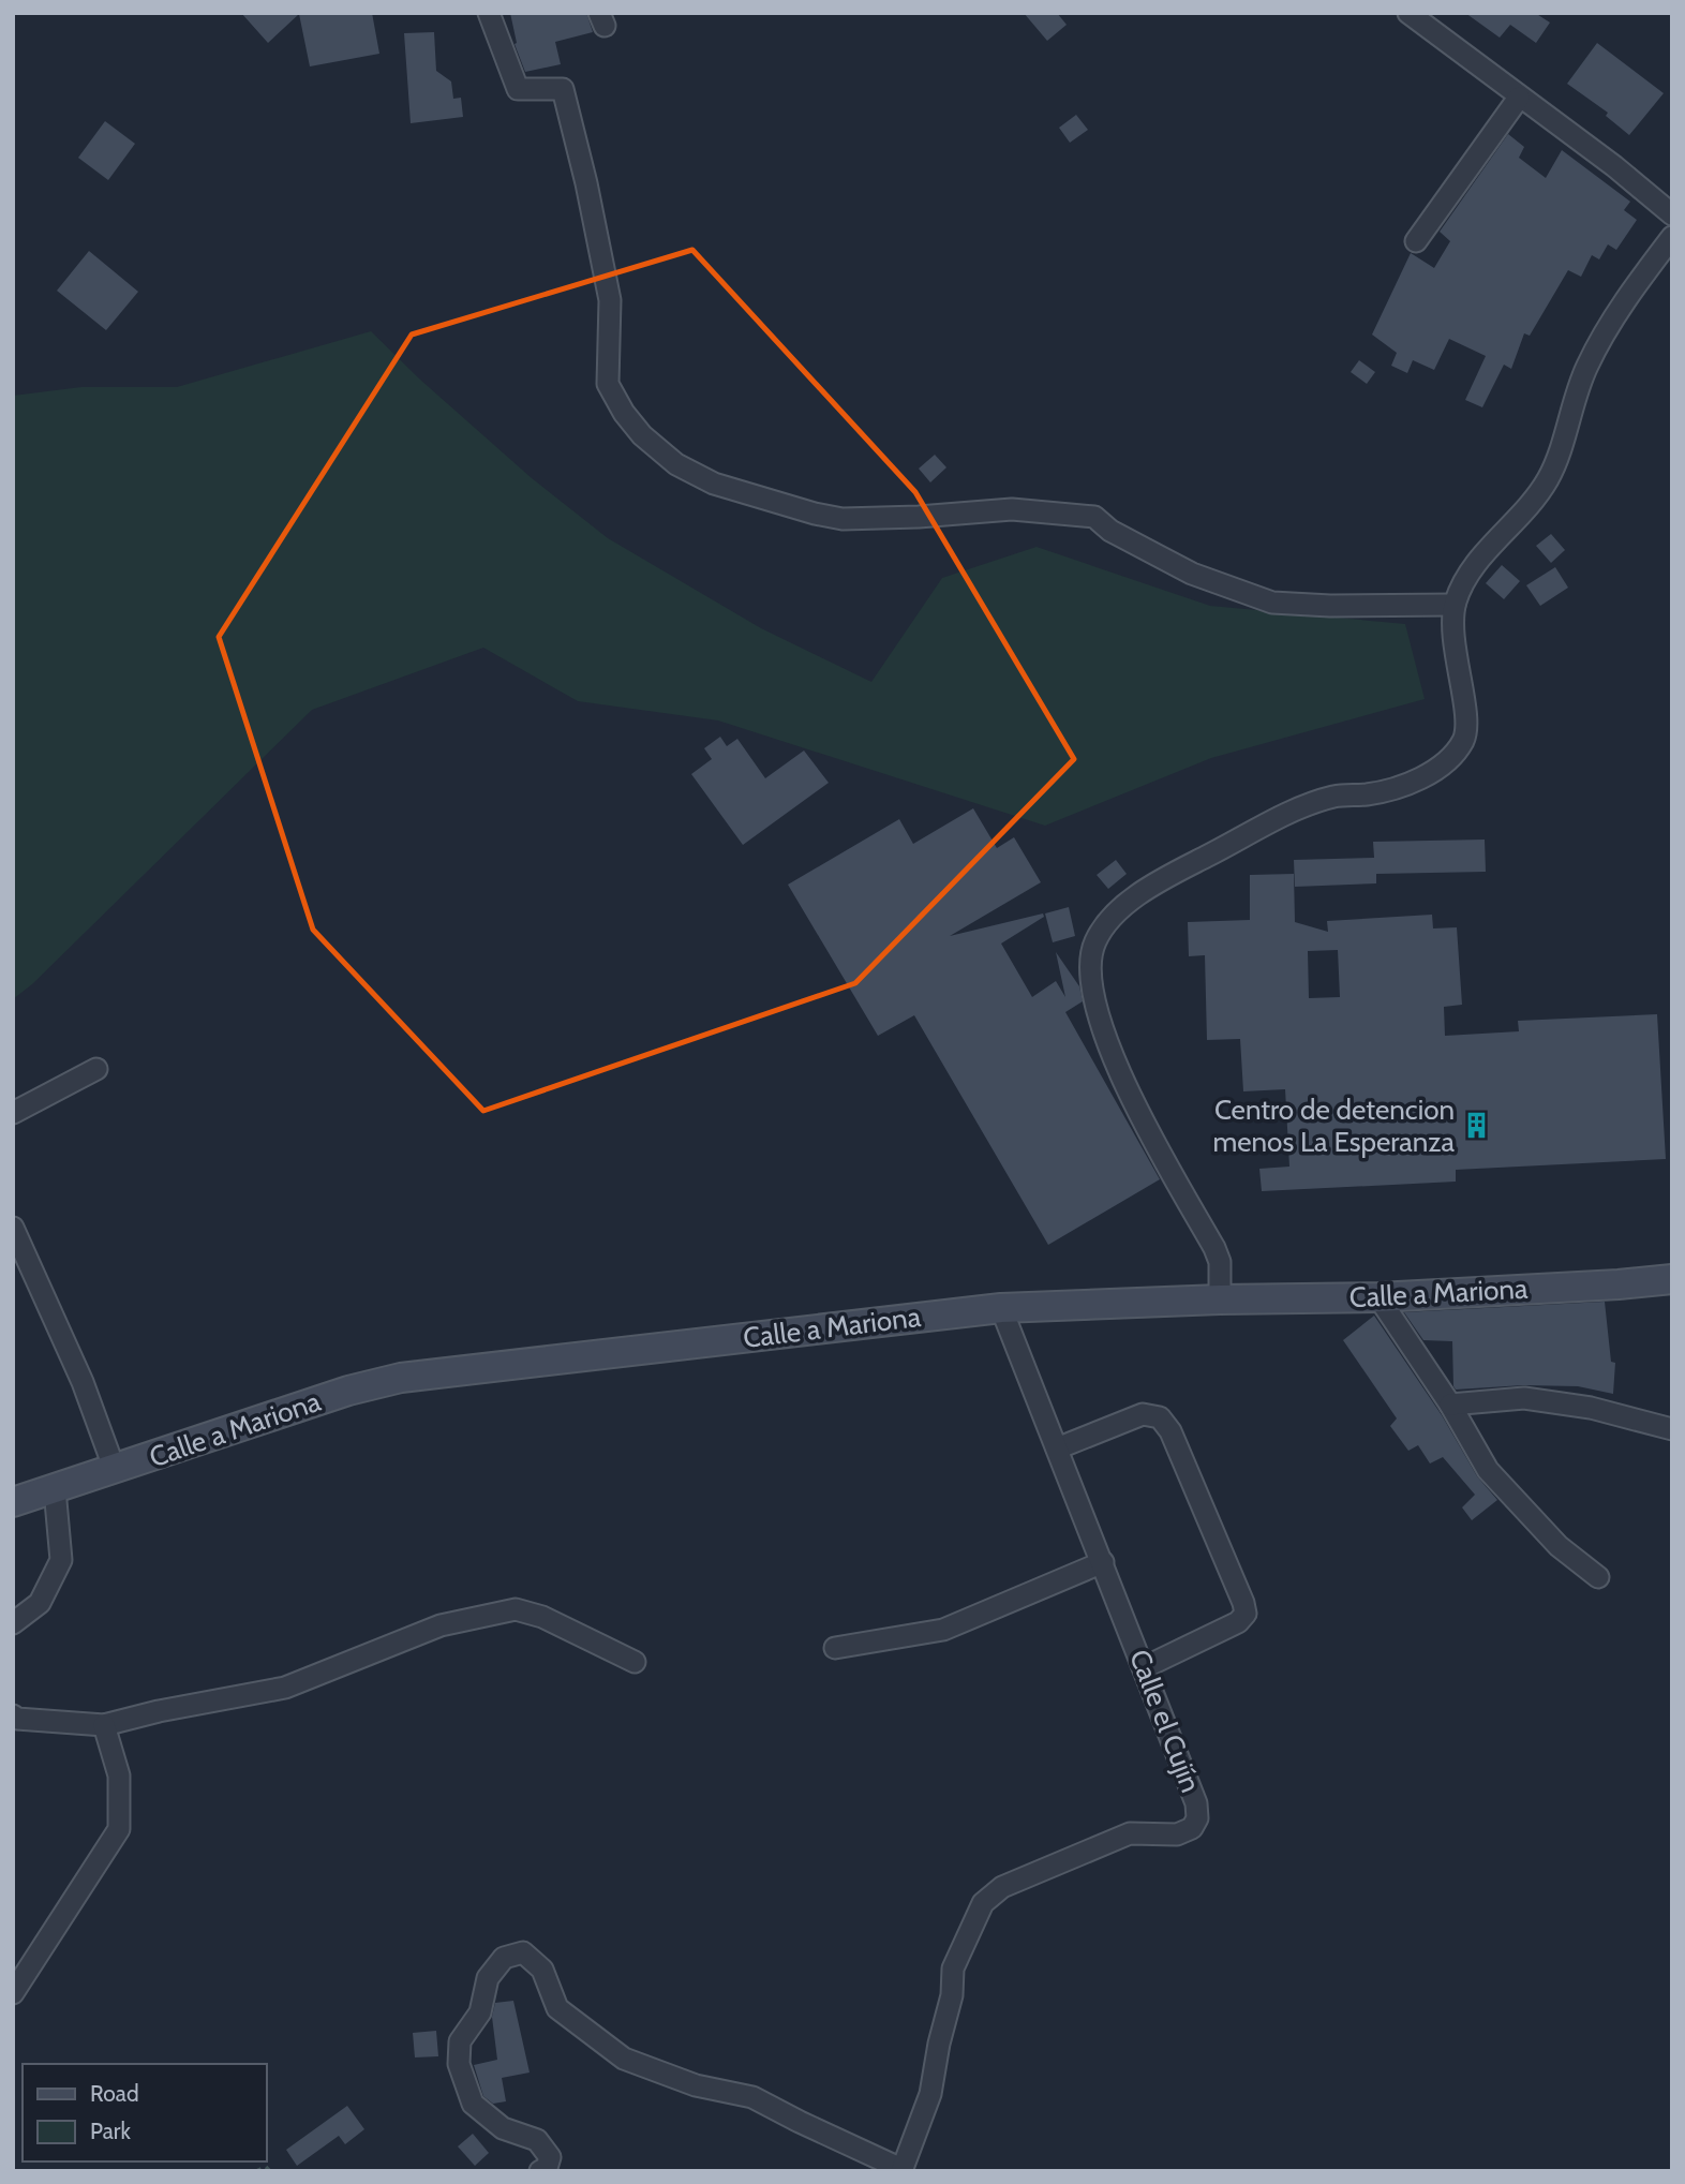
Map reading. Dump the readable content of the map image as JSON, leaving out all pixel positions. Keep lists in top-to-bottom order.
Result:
{
  "streets": {
    "main road": ["Calle a Mariona"],
    "street": ["Calle el Cujín"]
  },
  "crossings": [
    ["Calle a Mariona", "Calle el Cujín"]
  ],
  "places": {
    "building": ["Centro de detencion menos La Esperanza"]
  },
  "legend": ["Road", "Park"]
}
